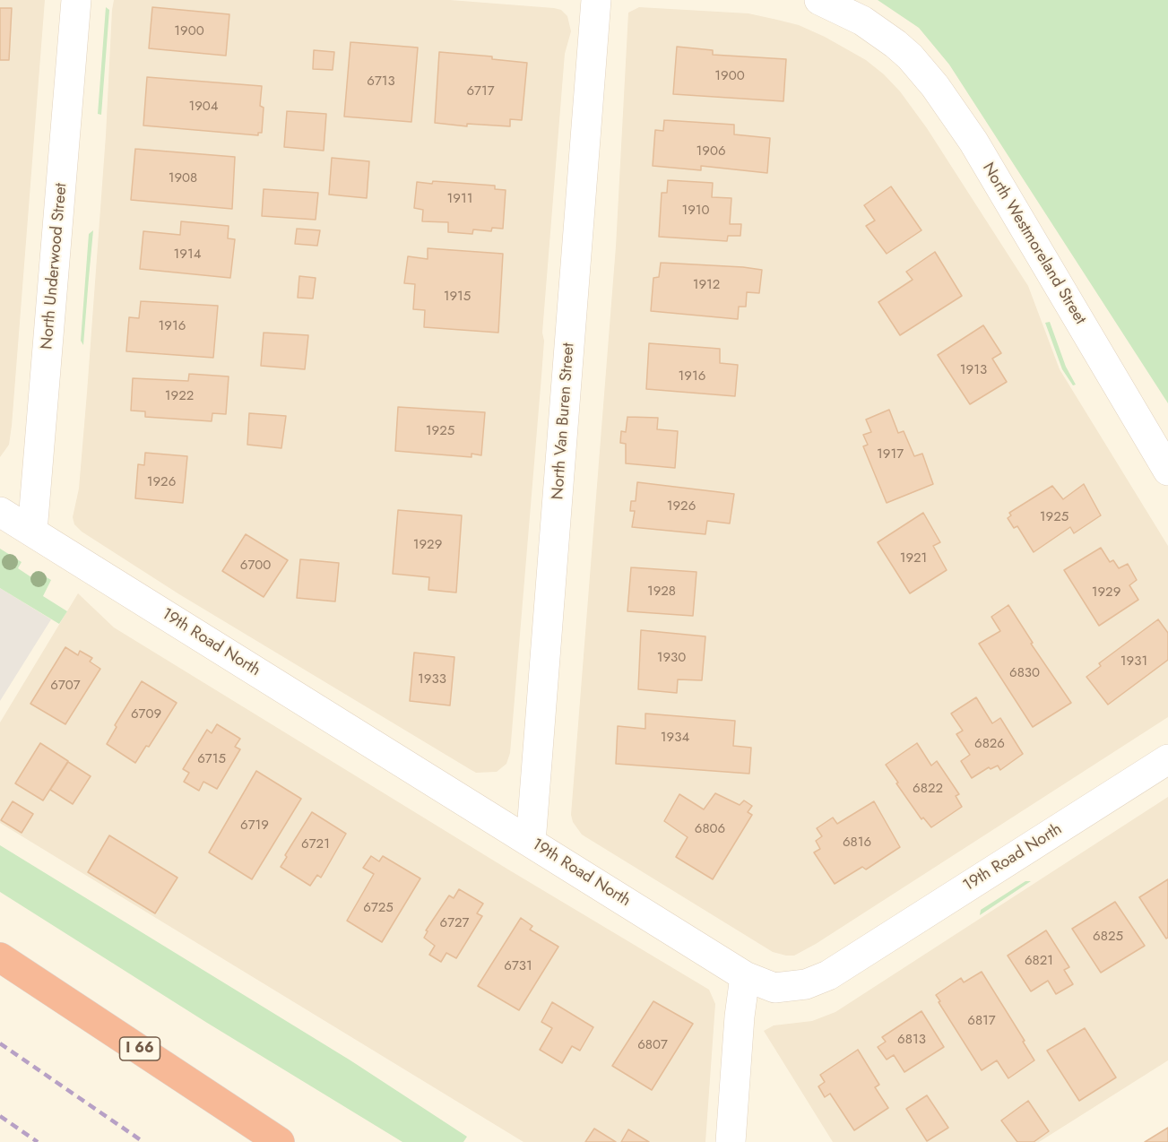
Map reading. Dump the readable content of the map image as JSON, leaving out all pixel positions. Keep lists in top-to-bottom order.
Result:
{
  "streets": {
    "highway": ["I 66"],
    "street": [
      "North Westmoreland Street",
      "North Underwood Street",
      "North Van Buren Street",
      "19th Road North"
    ]
  },
  "crossings": [
    ["North Underwood Street", "19th Road North"],
    ["North Van Buren Street", "19th Road North"]
  ],
  "house_numbers": [
    "1900",
    "1900",
    "6713",
    "6717",
    "1904",
    "1906",
    "1908",
    "1911",
    "1910",
    "1914",
    "1912",
    "1915",
    "1916",
    "1913",
    "1916",
    "1922",
    "1925",
    "1917",
    "1926",
    "1926",
    "1925",
    "1929",
    "1921",
    "6700",
    "1928",
    "1929",
    "1930",
    "1931",
    "6830",
    "1933",
    "6707",
    "6709",
    "1934",
    "6826",
    "6715",
    "6822",
    "6719",
    "6806",
    "6816",
    "6721",
    "6725",
    "6727",
    "6825",
    "6821",
    "6731",
    "6817",
    "6813",
    "6807"
  ]
}
